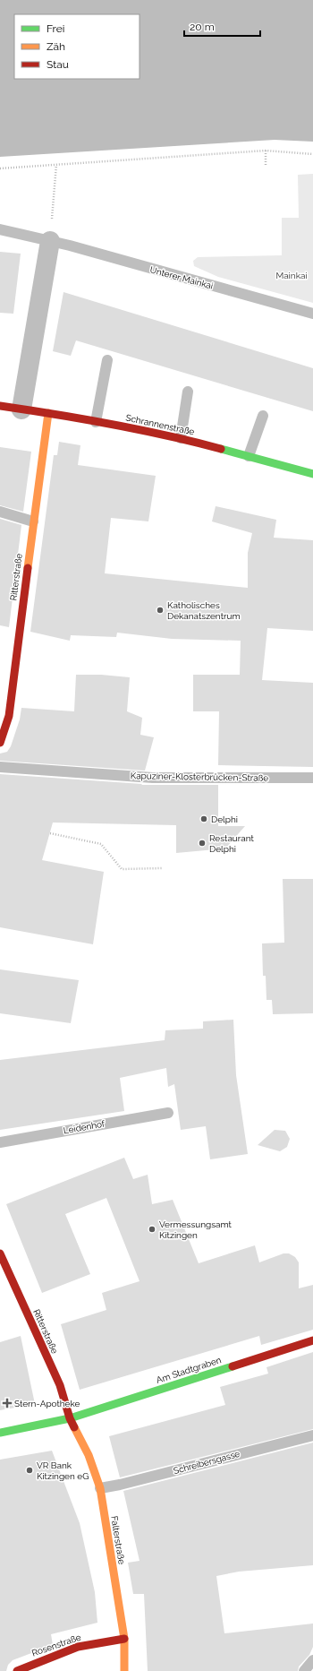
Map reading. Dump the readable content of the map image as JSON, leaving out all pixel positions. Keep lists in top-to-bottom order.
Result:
{
  "streets": {
    "street": [
      "Schrannenstraße",
      "Ritterstraße",
      "Am Stadtgraben",
      "Falterstraße",
      "Rosenstraße"
    ],
    "lane": [
      "Unterer Mainkai",
      "Kapuziner-Klosterbrücken-Straße",
      "Leidenhof",
      "Schreibersgasse"
    ]
  },
  "crossings": [
    ["Schrannenstraße", "Ritterstraße"],
    ["Ritterstraße", "Am Stadtgraben"],
    ["Ritterstraße", "Falterstraße"],
    ["Am Stadtgraben", "Falterstraße"],
    ["Schreibersgasse", "Falterstraße"],
    ["Falterstraße", "Rosenstraße"]
  ],
  "parks": ["Mainkai"],
  "places": {
    "other": [
      "Katholisches Dekanatszentrum",
      "Delphi",
      "Restaurant Delphi",
      "Vermessungsamt Kitzingen",
      "VR Bank Kitzingen eG"
    ],
    "health": ["Stern-Apotheke"]
  },
  "legend": ["Frei", "Zäh", "Stau"],
  "scale_bar": "20 m"
}
